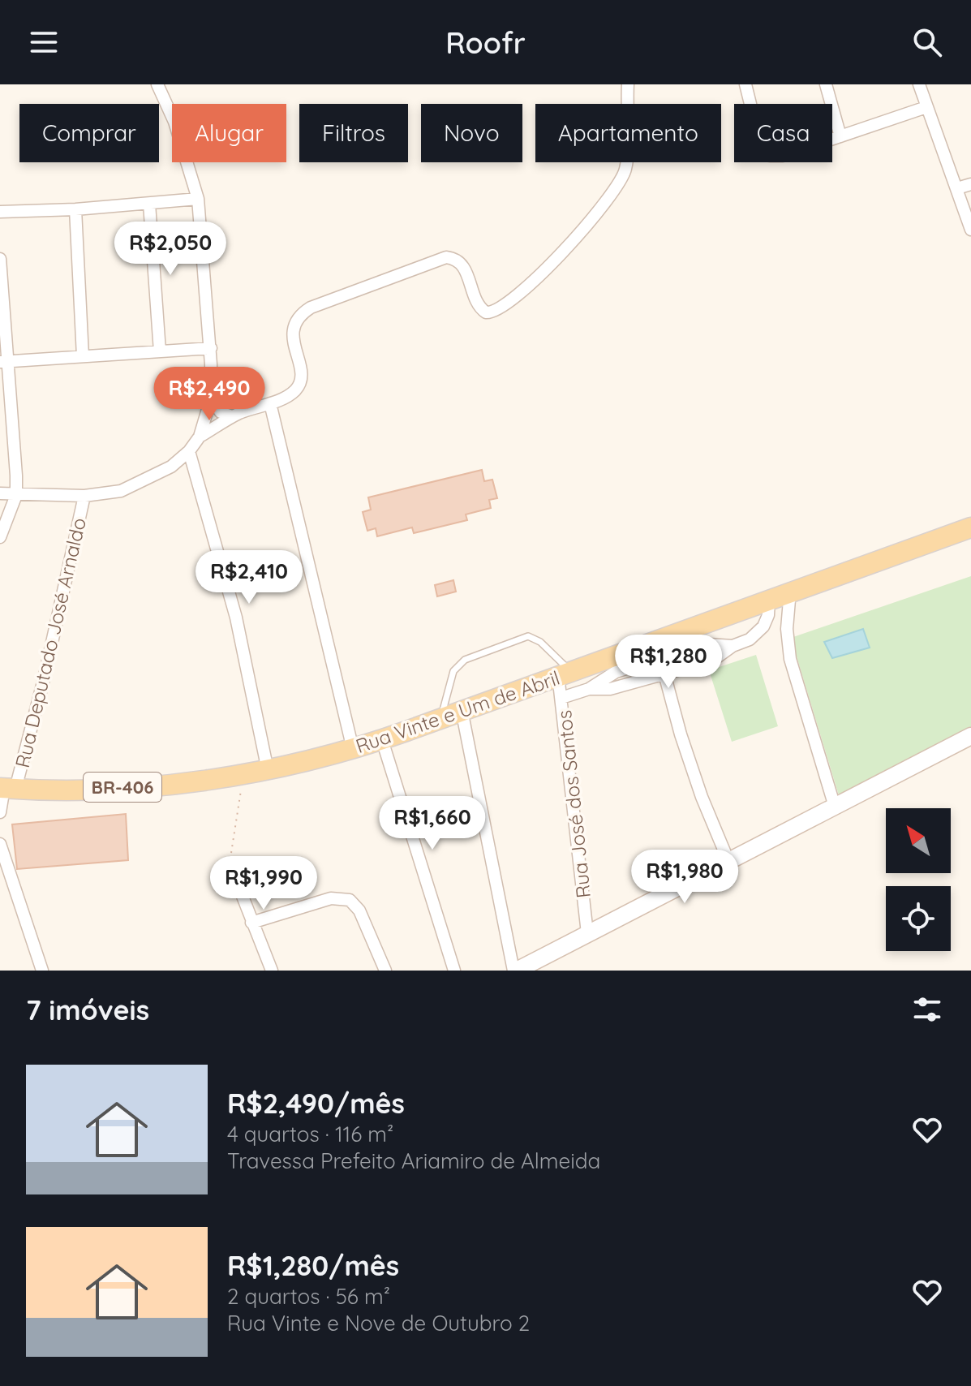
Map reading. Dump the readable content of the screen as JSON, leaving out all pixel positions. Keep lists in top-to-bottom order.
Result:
{
  "streets": {
    "main road": ["Rua Vinte e Um de Abril", "BR-406"],
    "street": ["Rua Deputado José Arnaldo", "Rua José dos Santos"]
  },
  "crossings": [
    ["Rua Deputado José Arnaldo", "Rua Vinte e Um de Abril"],
    ["Rua Vinte e Um de Abril", "Rua José dos Santos"]
  ],
  "north": "top left",
  "page": {
    "header": "Roofr",
    "chip": [
      "Comprar",
      "Alugar",
      "Filtros",
      "Novo",
      "Apartamento",
      "Casa"
    ],
    "price": [
      "R$2,050",
      "R$2,490",
      "R$2,410",
      "R$1,280",
      "R$1,660",
      "R$1,980",
      "R$1,990"
    ],
    "heading": "7 imóveis",
    "list": [
      {
        "name": "R$2,490/mês",
        "note": "4 quartos · 116 m² · Travessa Prefeito Ariamiro de Almeida"
      },
      {
        "name": "R$1,280/mês",
        "note": "2 quartos · 56 m² · Rua Vinte e Nove de Outubro 2"
      }
    ]
  }
}
